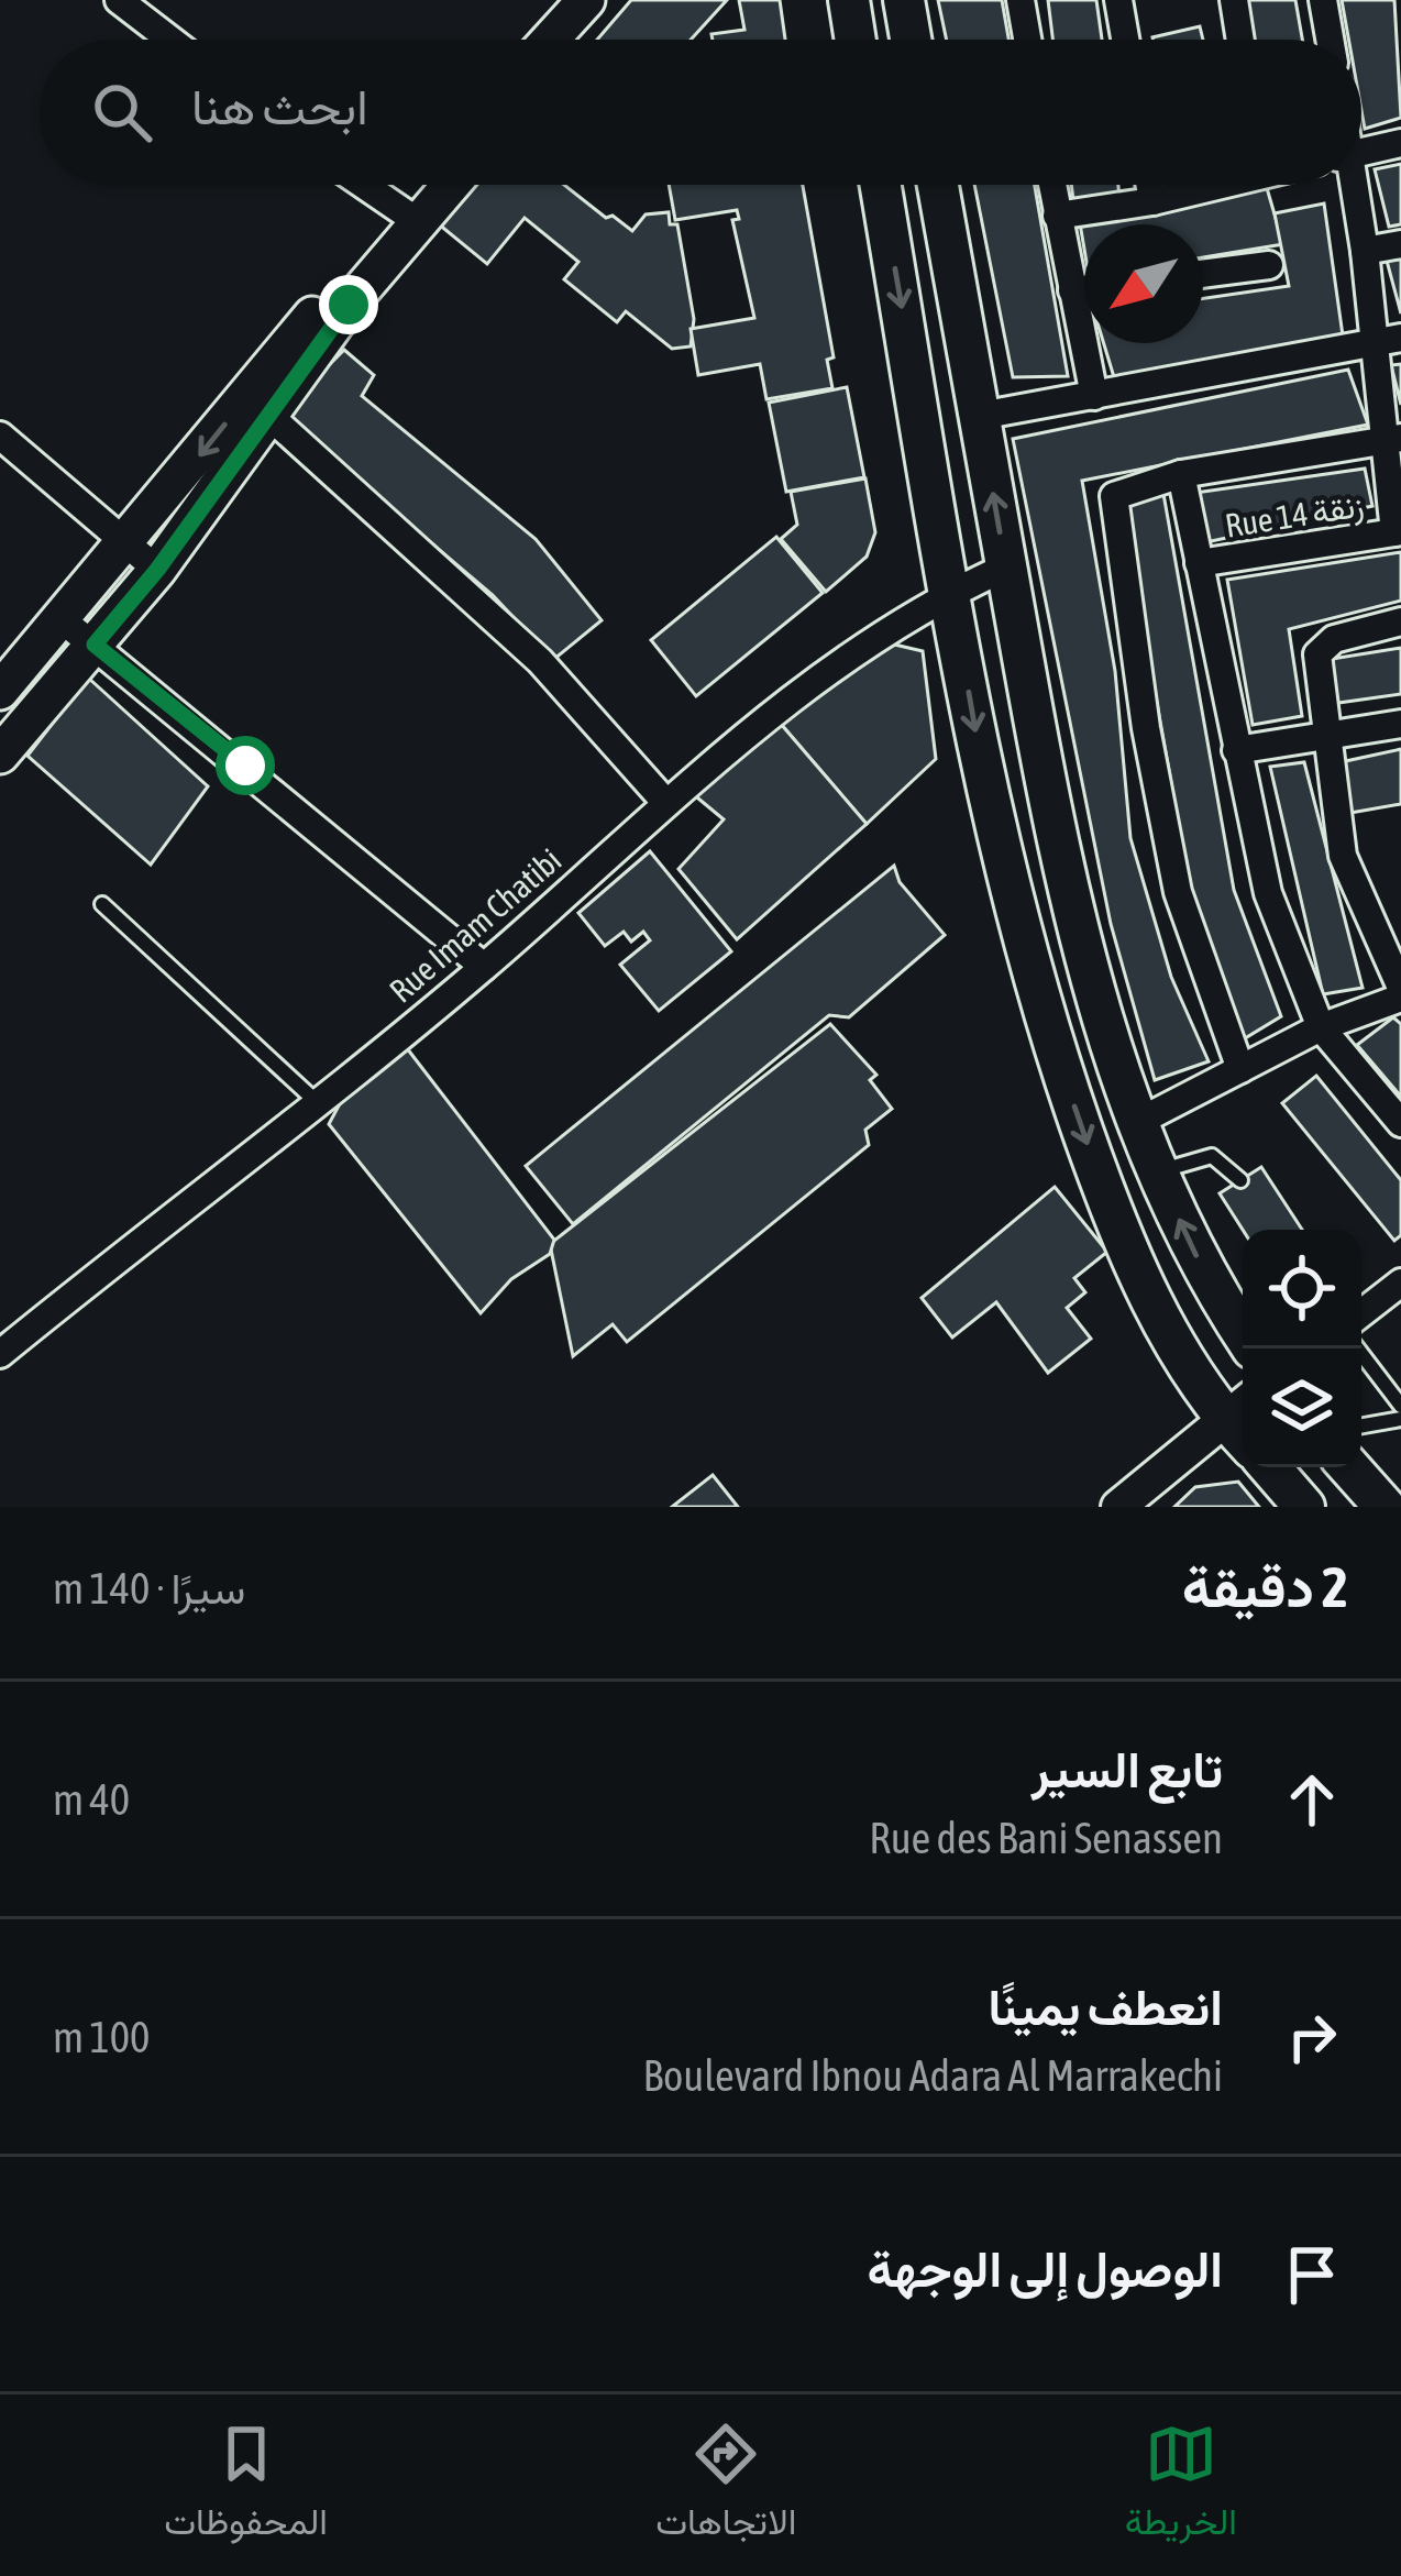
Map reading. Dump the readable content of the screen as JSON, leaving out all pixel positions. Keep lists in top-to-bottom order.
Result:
{
  "streets": {
    "street": ["Rue 14 زنقة", "Rue Imam Chatibi"]
  },
  "north": "bottom left",
  "page": {
    "search": "ابحث هنا",
    "heading": ["2 دقيقة", "سيرًا · 140 m"],
    "list": [
      ["تابع السير", "Rue des Bani Senassen", "40 m"],
      ["انعطف يمينًا", "Boulevard Ibnou Adara Al Marrakechi", "100 m"],
      "الوصول إلى الوجهة"
    ],
    "nav": ["الخريطة", "الاتجاهات", "المحفوظات"]
  }
}
